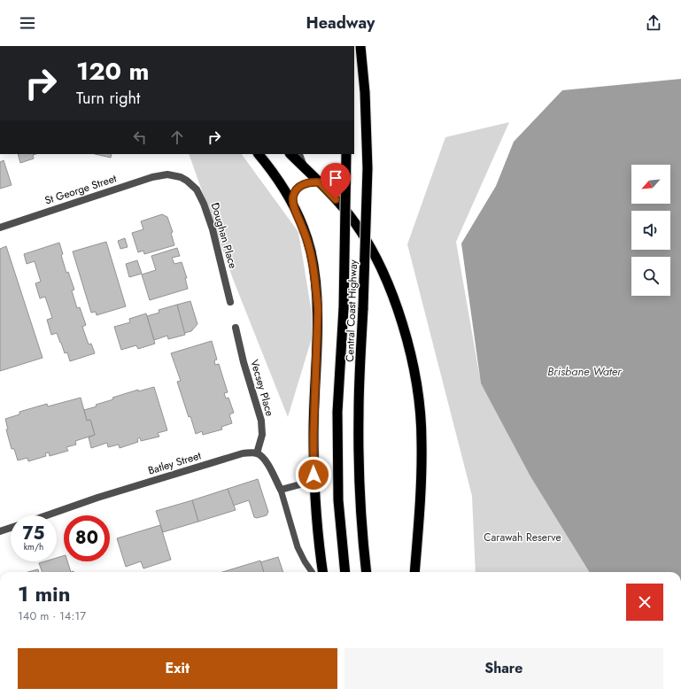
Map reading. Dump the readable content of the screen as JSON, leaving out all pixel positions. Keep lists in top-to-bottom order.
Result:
{
  "streets": {
    "highway": ["Central Coast Highway"],
    "street": [
      "St George Street",
      "Doughan Place",
      "Vecsey Place",
      "Batley Street"
    ]
  },
  "crossings": [
    ["St George Street", "Doughan Place"],
    ["Vecsey Place", "Batley Street"]
  ],
  "water": ["Brisbane Water"],
  "parks": ["Carawah Reserve"],
  "north": "bottom left",
  "page": {
    "header": "Headway",
    "turn": ["120 m", "Turn right"],
    "speed": "75 km/h",
    "limit": "80",
    "heading": ["1 min", "140 m · 14:17"],
    "buttons": ["Exit", "Share"]
  }
}
